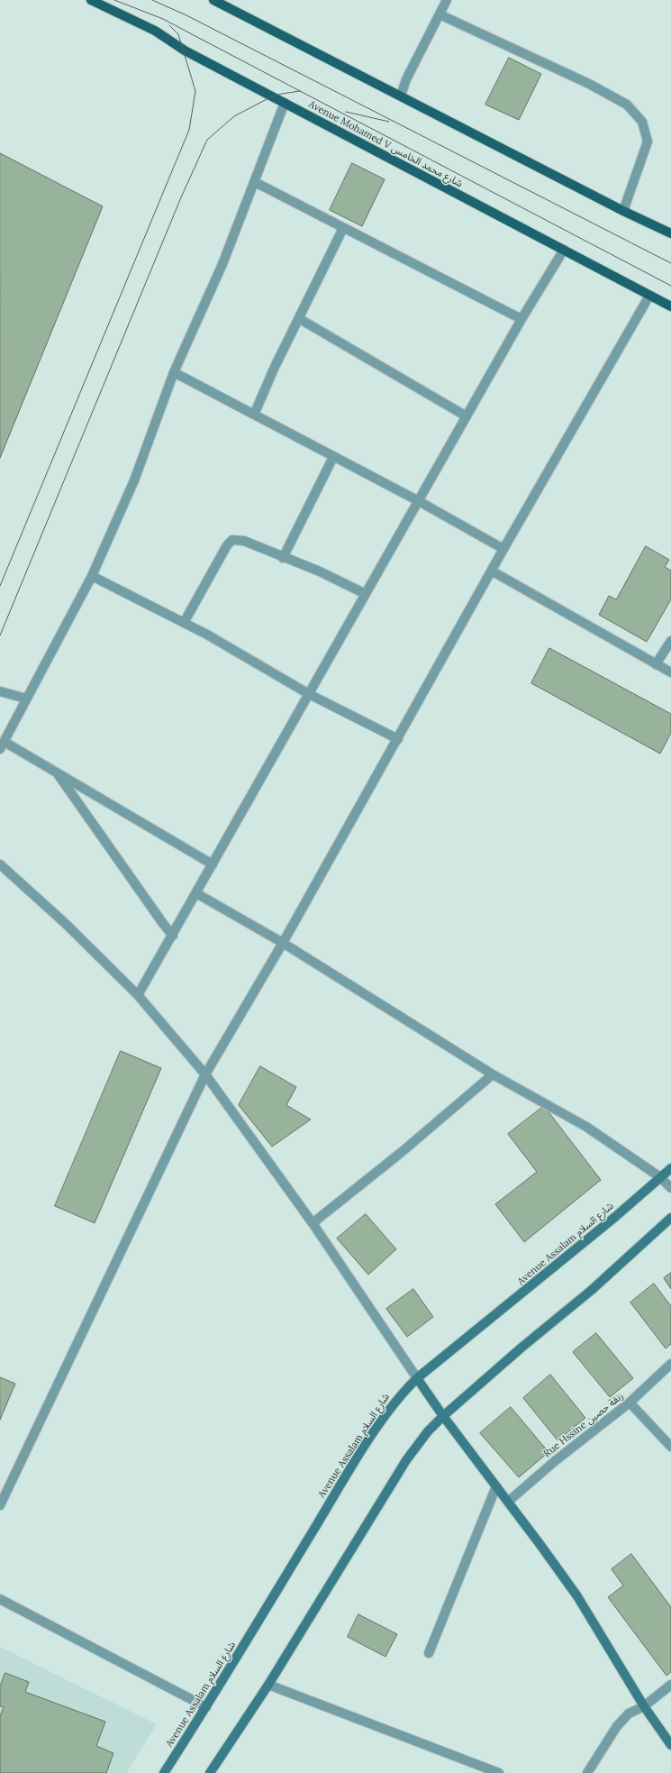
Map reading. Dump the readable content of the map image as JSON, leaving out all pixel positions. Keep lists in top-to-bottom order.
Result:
{
  "streets": {
    "main road": ["Avenue Mohamed V شارع محمد الخامس"],
    "street": ["Avenue Assalam شارع السلام", "Rue Hssine زنقة حصين"]
  }
}
